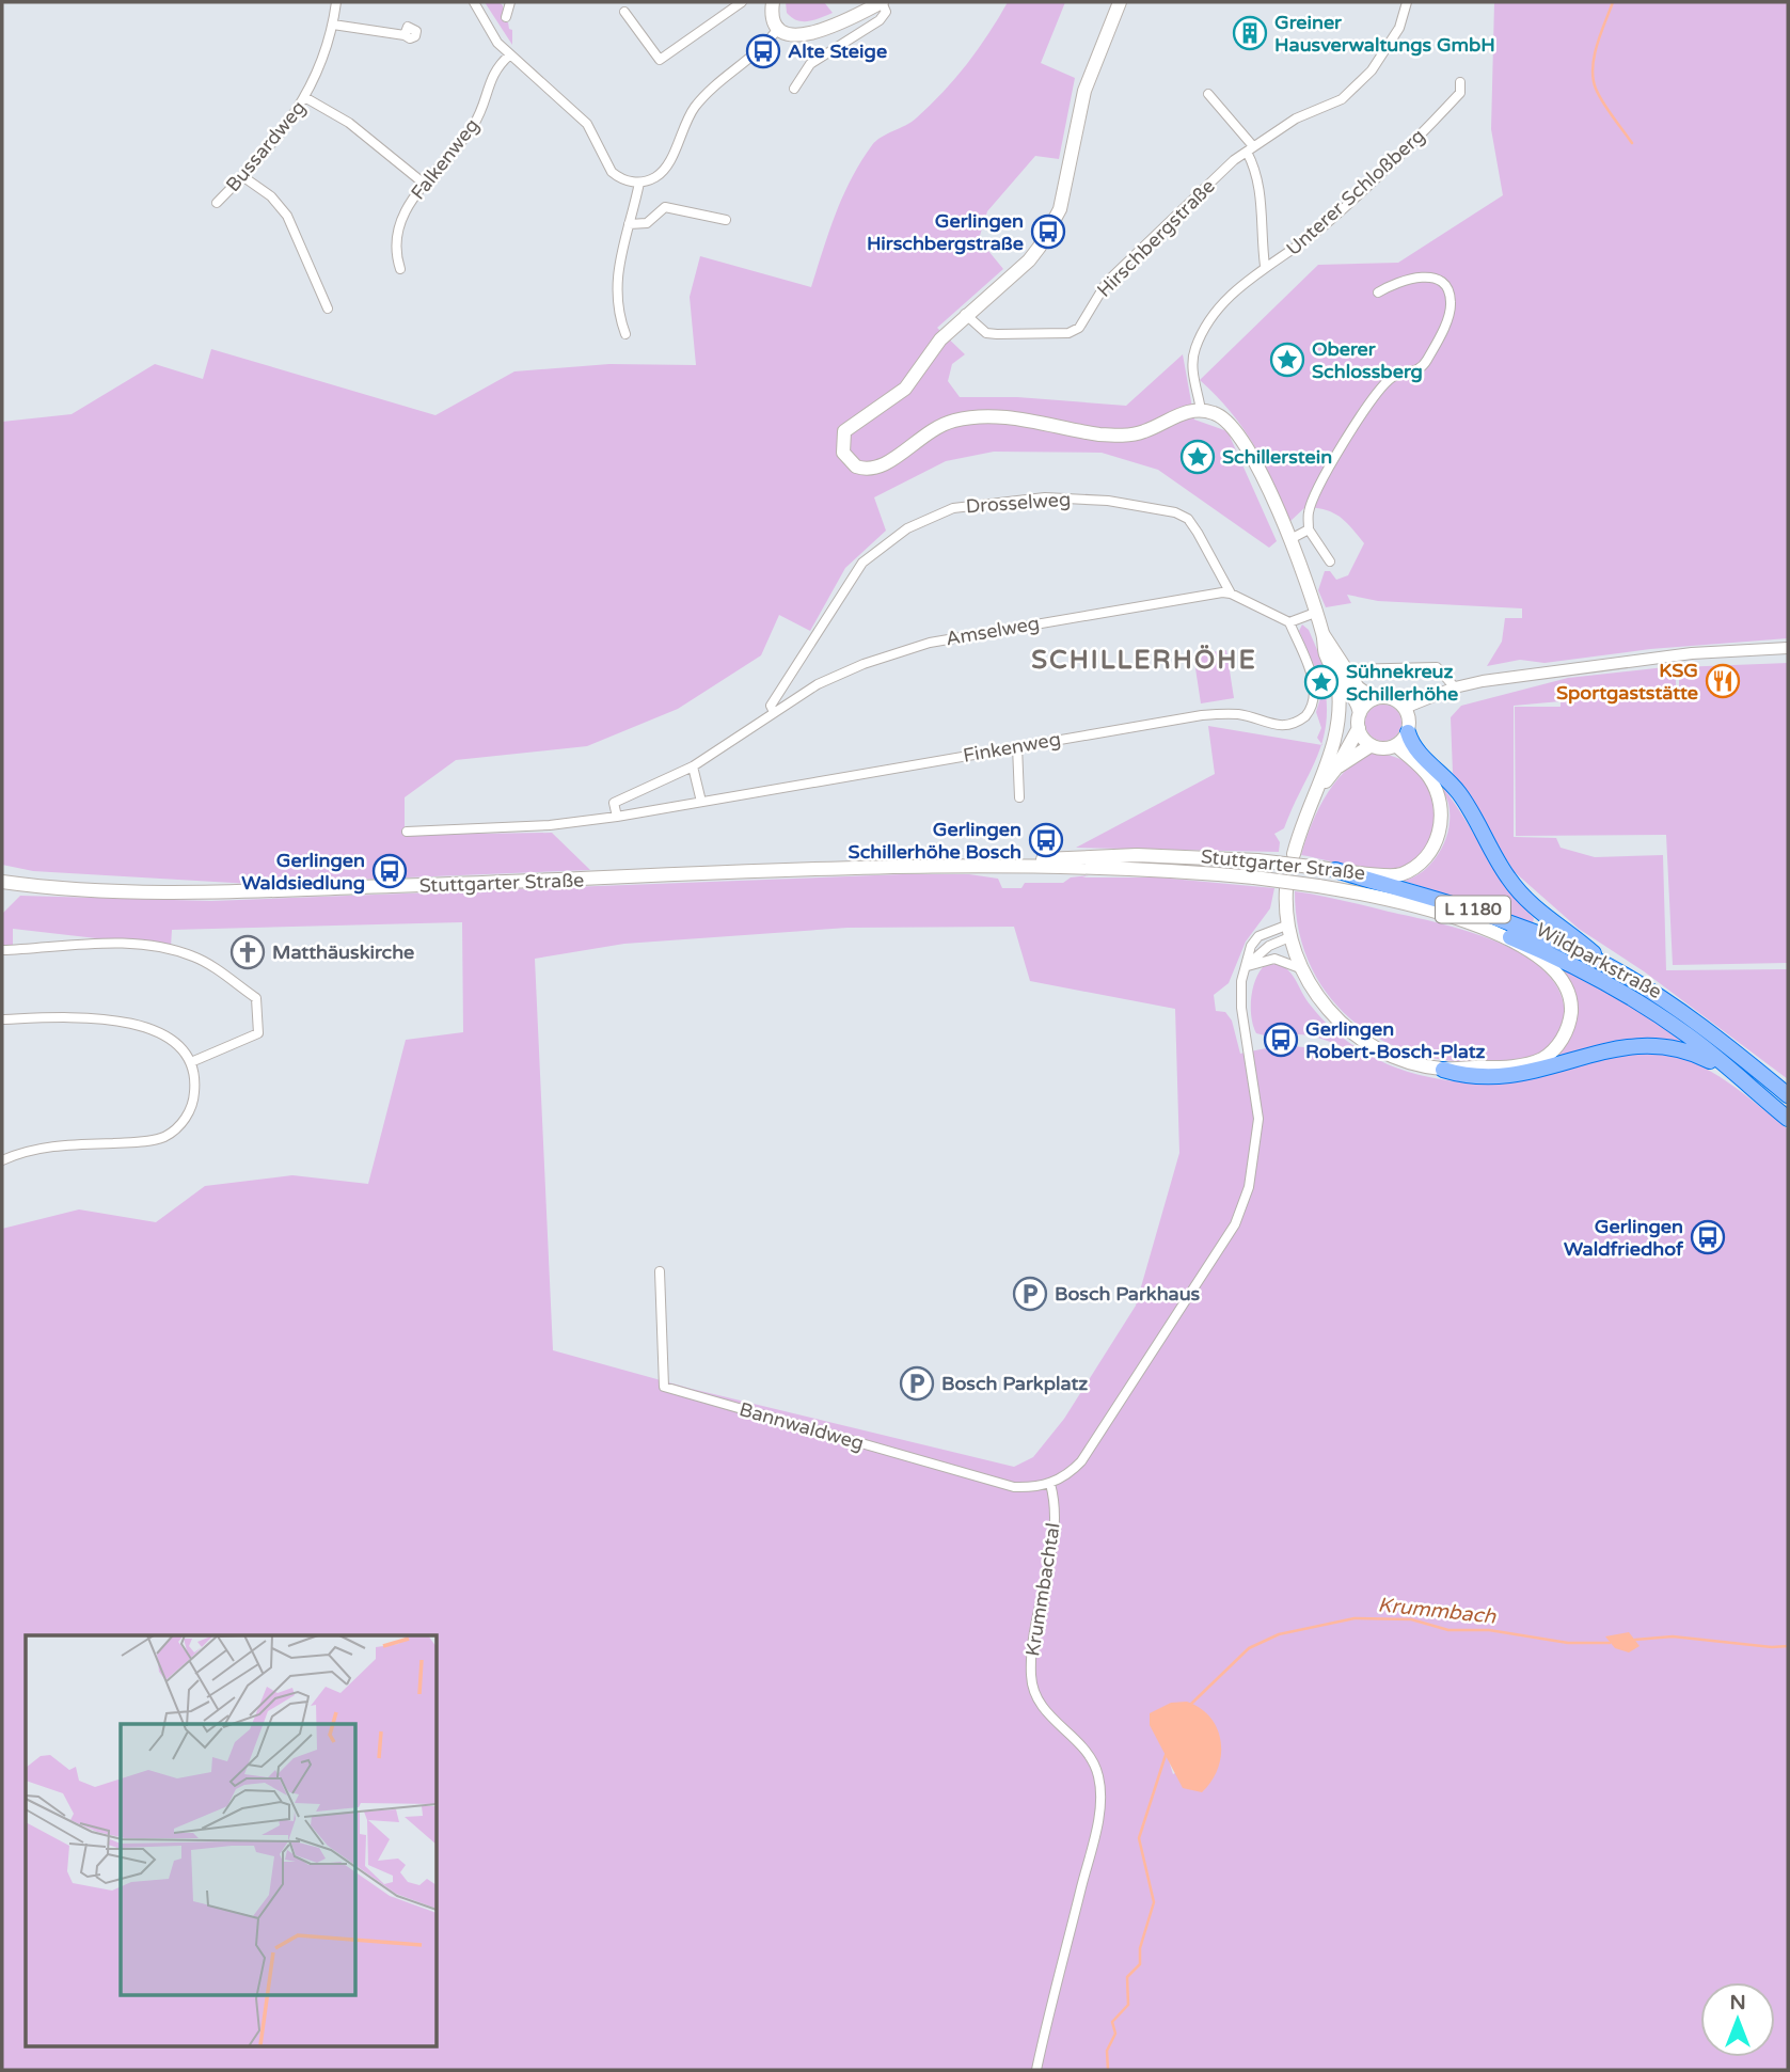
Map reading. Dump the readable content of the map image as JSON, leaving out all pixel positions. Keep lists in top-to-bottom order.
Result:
{
  "streets": {
    "highway": ["L 1180", "Wildparkstraße"],
    "main road": ["Stuttgarter Straße"],
    "street": [
      "Bussardweg",
      "Falkenweg",
      "Unterer Schloßberg",
      "Hirschbergstraße",
      "Drosselweg",
      "Amselweg",
      "Finkenweg",
      "Bannwaldweg",
      "Krummbachtal"
    ]
  },
  "crossings": [
    ["Drosselweg", "Amselweg"],
    ["Amselweg", "Finkenweg"],
    ["Stuttgarter Straße", "Wildparkstraße"],
    ["Bannwaldweg", "Krummbachtal"]
  ],
  "districts": ["SCHILLERHÖHE"],
  "water": ["Krummbach"],
  "places": {
    "building": ["Greiner Hausverwaltungs GmbH"],
    "bus stop": [
      "Alte Steige",
      "Gerlingen Hirschbergstraße",
      "Gerlingen Schillerhöhe Bosch",
      "Gerlingen Waldsiedlung",
      "Gerlingen Robert-Bosch-Platz",
      "Gerlingen Waldfriedhof"
    ],
    "place": ["Oberer Schlossberg", "Schillerstein", "Sühnekreuz Schillerhöhe"],
    "restaurant": ["KSG Sportgaststätte"],
    "church": ["Matthäuskirche"],
    "parking": ["Bosch Parkhaus", "Bosch Parkplatz"]
  },
  "north": "top"
}
